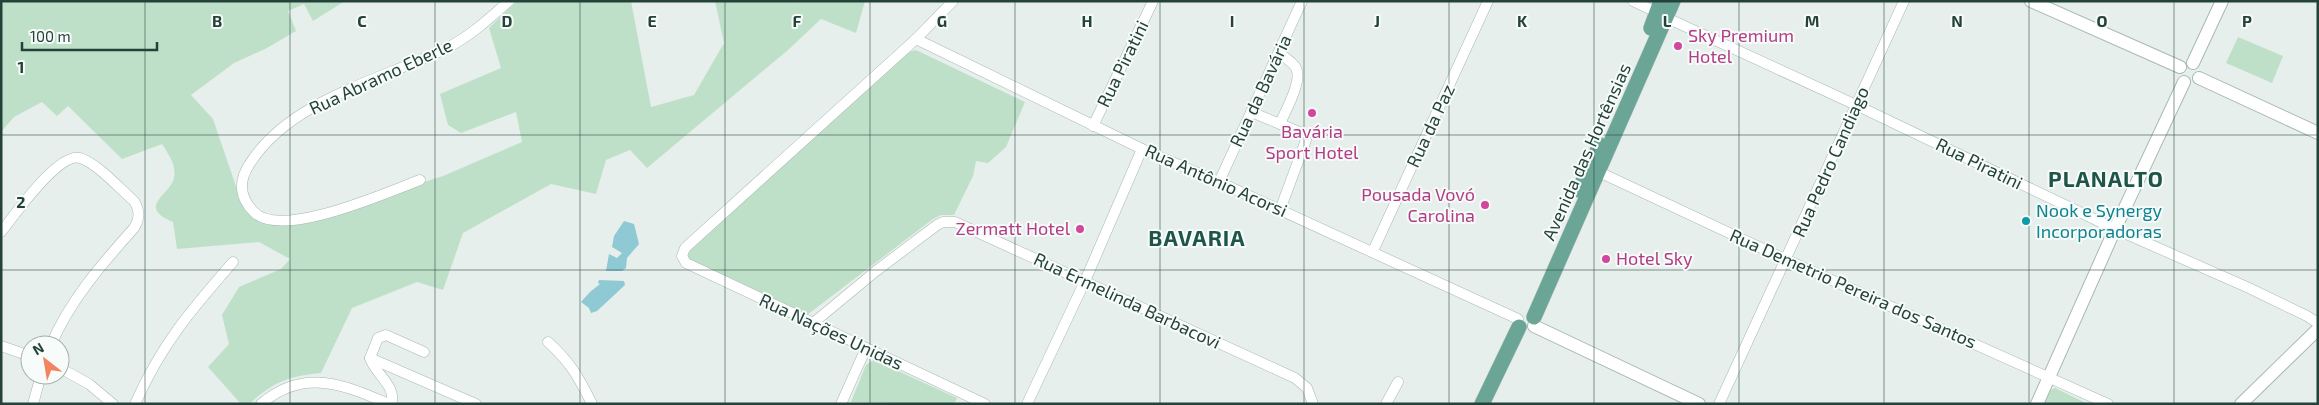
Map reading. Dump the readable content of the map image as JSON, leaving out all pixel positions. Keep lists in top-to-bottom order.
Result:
{
  "streets": {
    "main road": ["Avenida das Hortênsias"],
    "street": [
      "Rua Piratini",
      "Rua Abramo Eberle",
      "Rua da Bavária",
      "Rua da Paz",
      "Rua Pedro Candiago",
      "Rua Antônio Acorsi",
      "Rua Demetrio Pereira dos Santos",
      "Rua Ermelinda Barbacovi",
      "Rua Nações Unidas"
    ]
  },
  "crossings": [
    ["Rua Piratini", "Avenida das Hortênsias"],
    ["Rua Piratini", "Rua Pedro Candiago"],
    ["Rua Piratini", "Rua Antônio Acorsi"],
    ["Rua da Bavária", "Rua Antônio Acorsi"],
    ["Rua da Paz", "Rua Antônio Acorsi"],
    ["Avenida das Hortênsias", "Rua Antônio Acorsi"],
    ["Avenida das Hortênsias", "Rua Demetrio Pereira dos Santos"],
    ["Rua Pedro Candiago", "Rua Demetrio Pereira dos Santos"],
    ["Rua Antônio Acorsi", "Rua Nações Unidas"],
    ["Rua Ermelinda Barbacovi", "Rua Nações Unidas"]
  ],
  "districts": ["PLANALTO", "BAVARIA"],
  "places": [
    "Sky Premium Hotel",
    "Bavária Sport Hotel",
    "Pousada Vovó Carolina",
    "Nook e Synergy Incorporadoras",
    "Zermatt Hotel",
    "Hotel Sky"
  ],
  "scale_bar": "100 m",
  "north": "top left",
  "grid": {
    "columns": [
      "B",
      "C",
      "D",
      "E",
      "F",
      "G",
      "H",
      "I",
      "J",
      "K",
      "L",
      "M",
      "N",
      "O",
      "P"
    ],
    "rows": ["1", "2"]
  }
}
